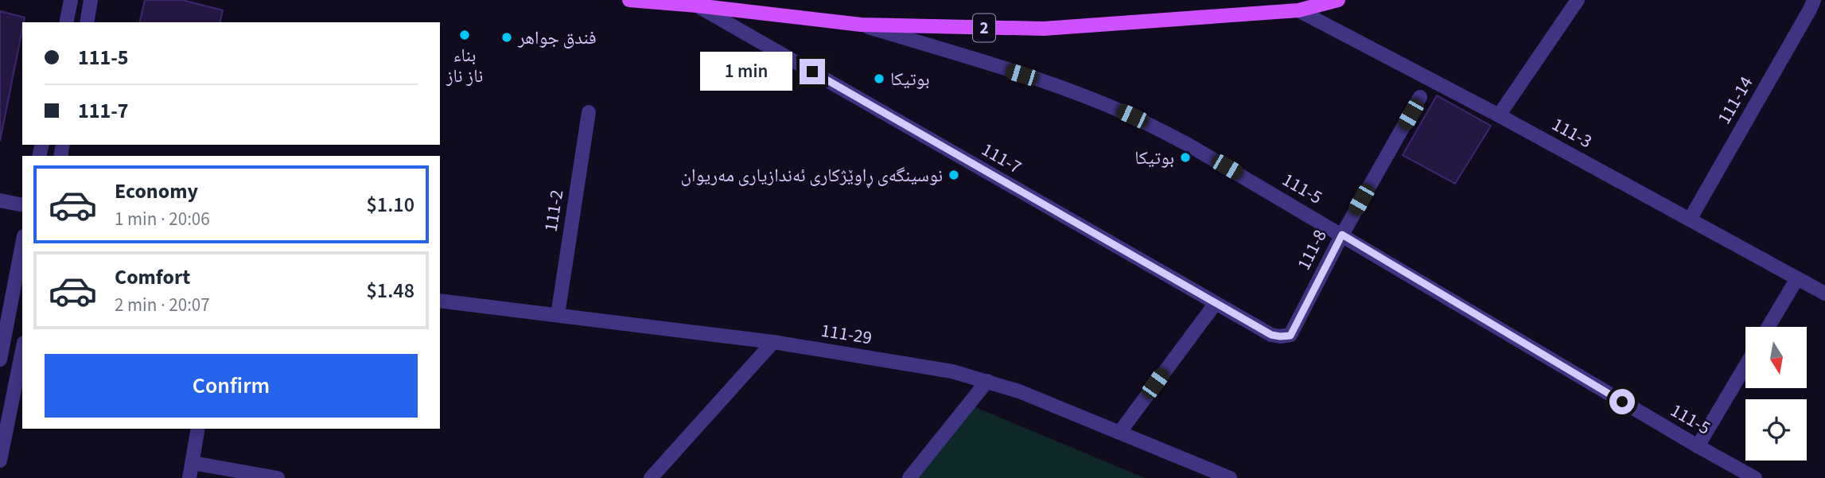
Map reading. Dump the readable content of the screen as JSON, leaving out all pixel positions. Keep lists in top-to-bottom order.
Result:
{
  "streets": {
    "main road": ["2"],
    "street": [
      "111-14",
      "111-3",
      "111-7",
      "111-5",
      "111-2",
      "111-8",
      "111-29"
    ]
  },
  "crossings": [
    ["2", "111-3"],
    ["2", "111-7"],
    ["2", "111-5"],
    ["111-14", "111-3"],
    ["111-7", "111-8"],
    ["111-5", "111-8"],
    ["111-2", "111-29"]
  ],
  "places": [
    "بناء ناز ناز",
    "فندق جواھر",
    "بوتیکا",
    "بوتيكا",
    "نوسینگەی ڕاوێژکاری ئەندازیاری مەریوان"
  ],
  "north": "bottom",
  "page": {
    "banner": ["111-5", "111-7"],
    "bubble": "1 min",
    "list": [
      {
        "name": "Economy",
        "note": "1 min · 20:06",
        "value": "$1.10"
      },
      {
        "name": "Comfort",
        "note": "2 min · 20:07",
        "value": "$1.48"
      }
    ],
    "buttons": "Confirm"
  }
}
